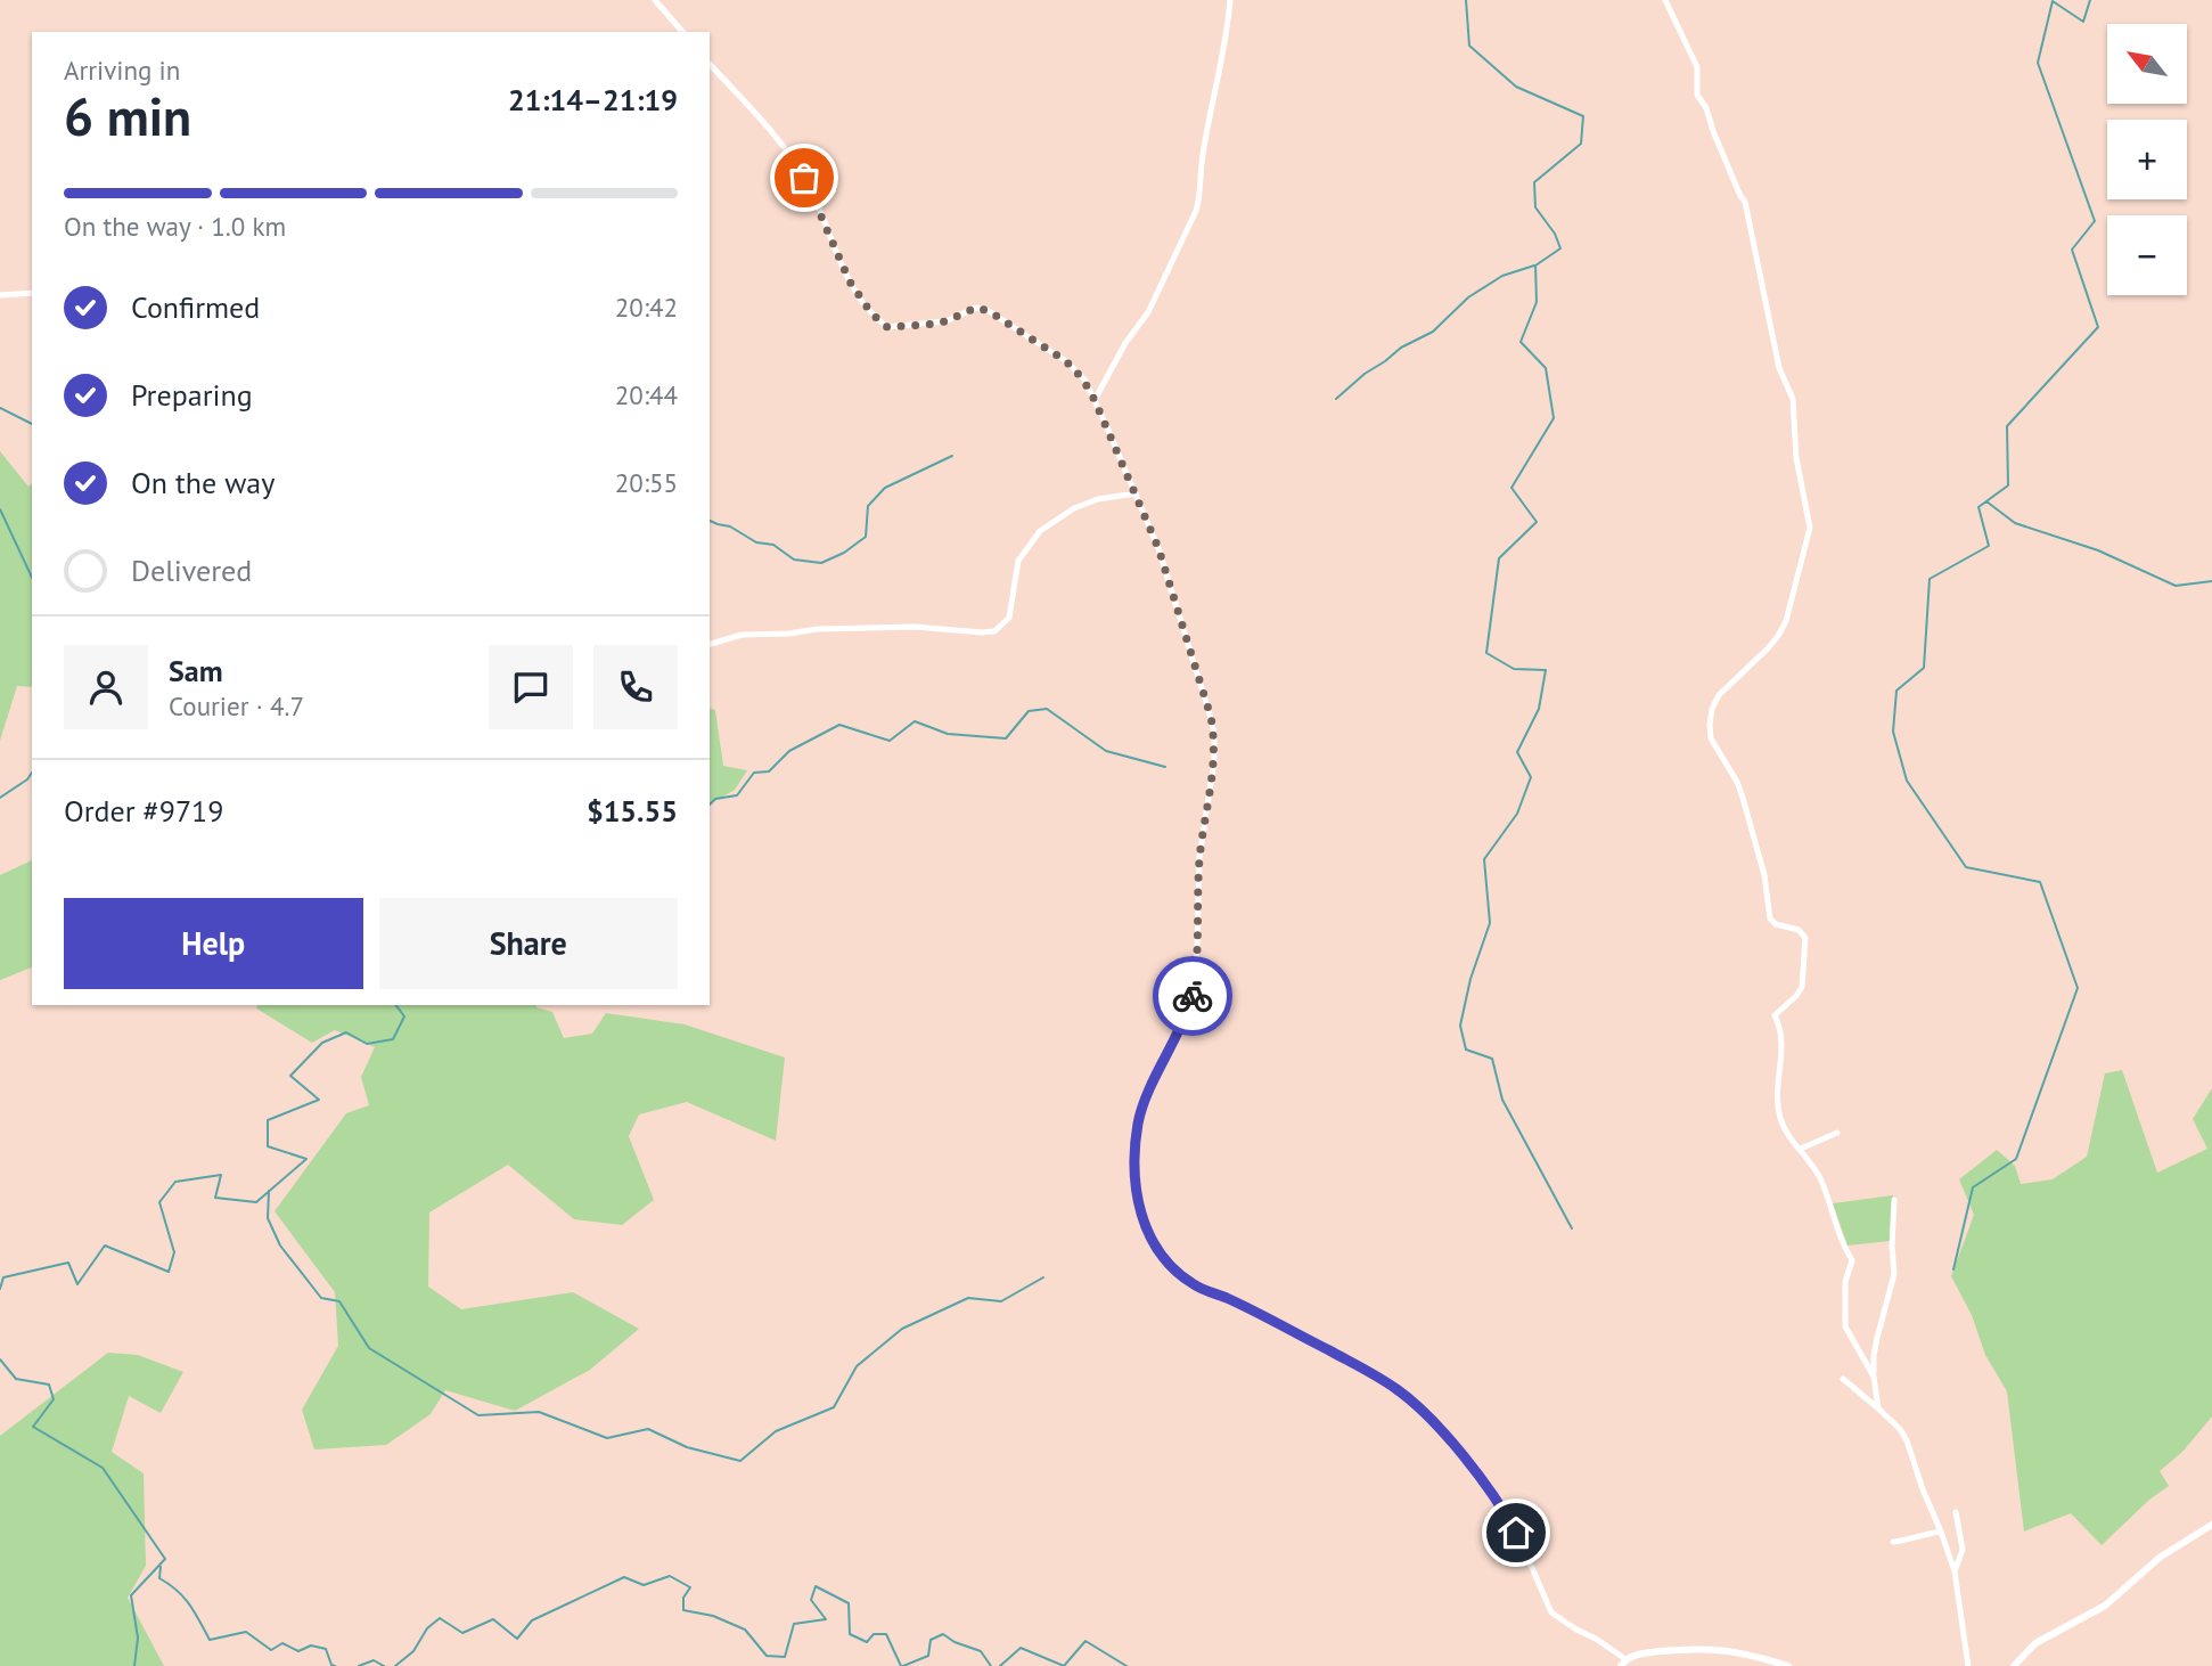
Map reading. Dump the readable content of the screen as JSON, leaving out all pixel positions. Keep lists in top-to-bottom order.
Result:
{
  "north": "top left",
  "page": {
    "map_buttons": ["+", "−"],
    "heading": ["6 min", "Arriving in", "21:14–21:19"],
    "panel": [
      "Sam",
      "Courier · 4.7",
      "Order #9719",
      "$15.55"
    ],
    "bar": "On the way · 1.0 km",
    "list": [
      ["Confirmed", "20:42"],
      ["Preparing", "20:44"],
      ["On the way", "20:55"],
      "Delivered"
    ],
    "buttons": ["Help", "Share"]
  }
}
